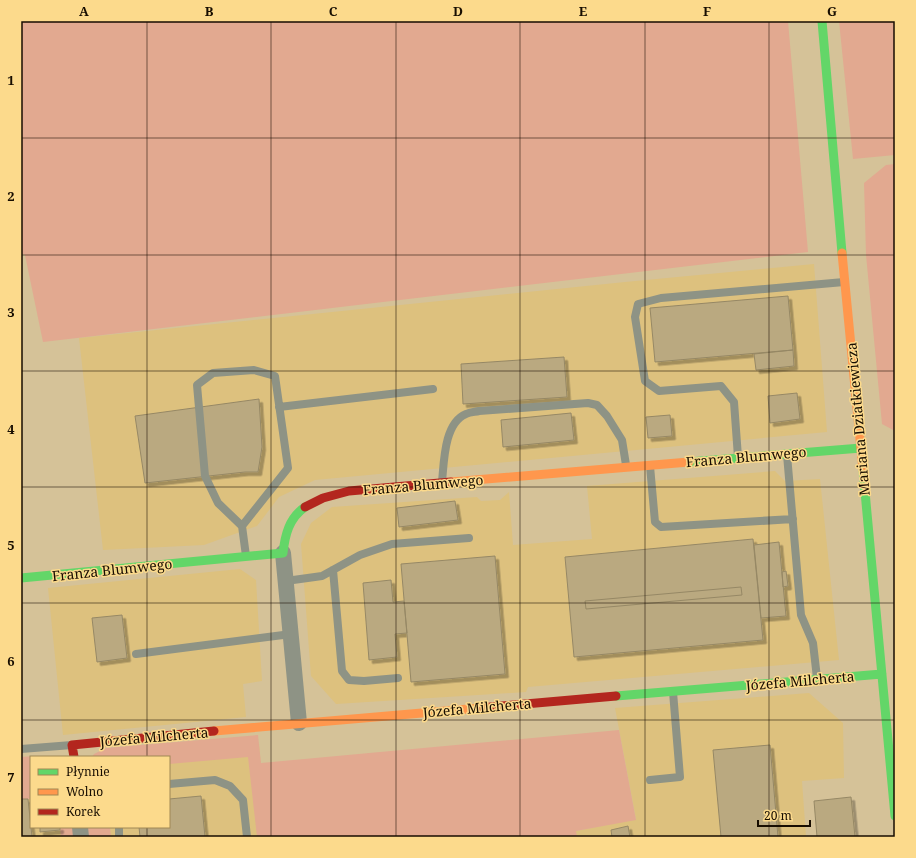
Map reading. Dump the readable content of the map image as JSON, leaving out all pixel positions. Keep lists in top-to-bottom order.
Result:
{
  "streets": {
    "street": ["Mariana Dziatkiewicza", "Franza Blumwego", "Józefa Milcherta"]
  },
  "crossings": [
    ["Mariana Dziatkiewicza", "Franza Blumwego"],
    ["Mariana Dziatkiewicza", "Józefa Milcherta"]
  ],
  "legend": ["Płynnie", "Wolno", "Korek"],
  "scale_bar": "20 m",
  "grid": {
    "columns": [
      "A",
      "B",
      "C",
      "D",
      "E",
      "F",
      "G"
    ],
    "rows": [
      "1",
      "2",
      "3",
      "4",
      "5",
      "6",
      "7"
    ]
  }
}
